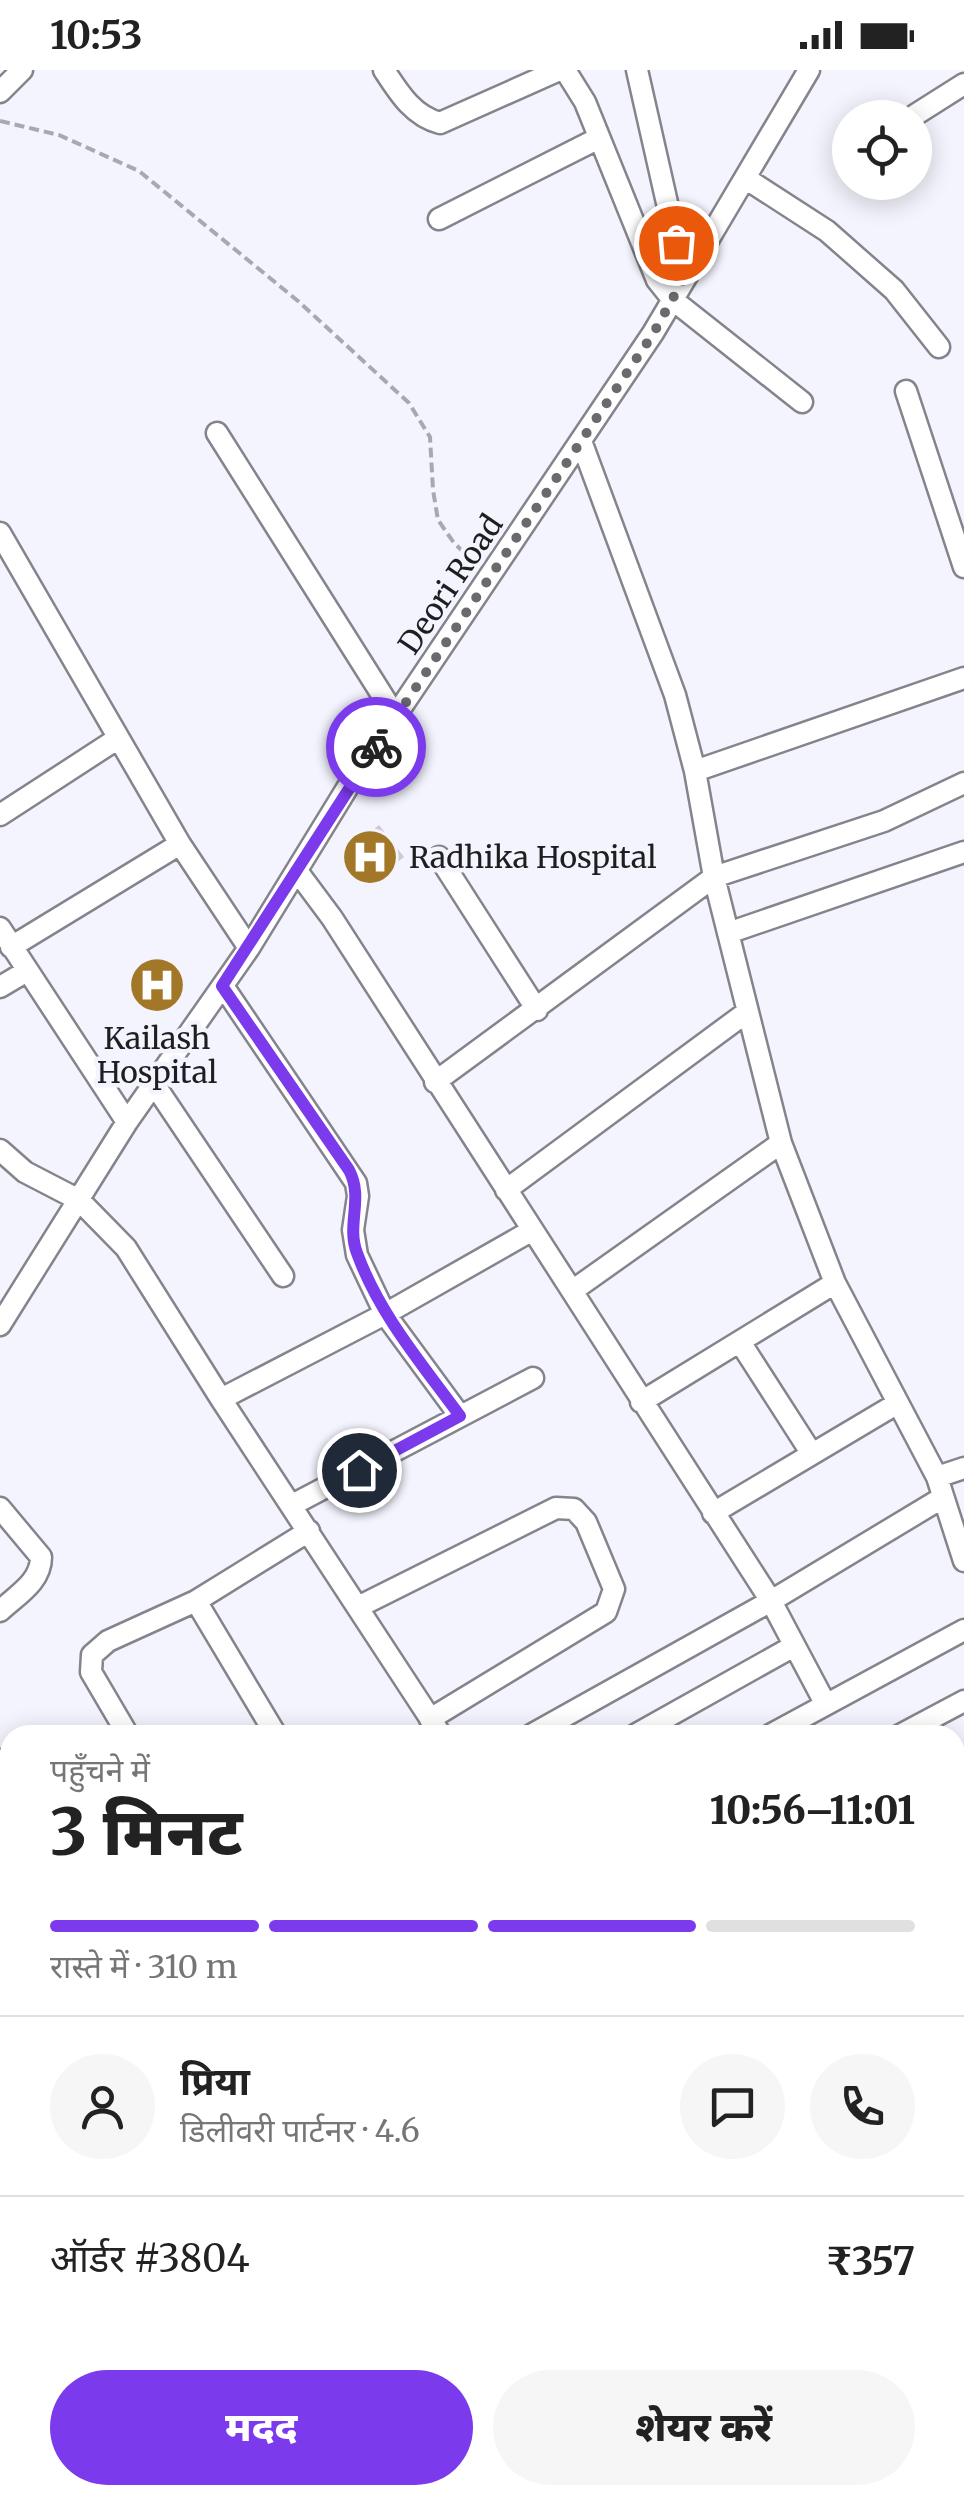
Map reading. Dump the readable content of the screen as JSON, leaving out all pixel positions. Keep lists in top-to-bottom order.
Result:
{
  "streets": {
    "street": ["Deori Road"]
  },
  "places": {
    "hospital": ["Radhika Hospital", "Kailash Hospital"]
  },
  "page": {
    "status": "10:53",
    "heading": ["3 मिनट", "पहुँचने में", "10:56–11:01"],
    "panel": [
      "प्रिया",
      "डिलीवरी पार्टनर · 4.6",
      "ऑर्डर #3804",
      "₹357"
    ],
    "bar": "रास्ते में · 310 m",
    "buttons": ["मदद", "शेयर करें"]
  }
}
